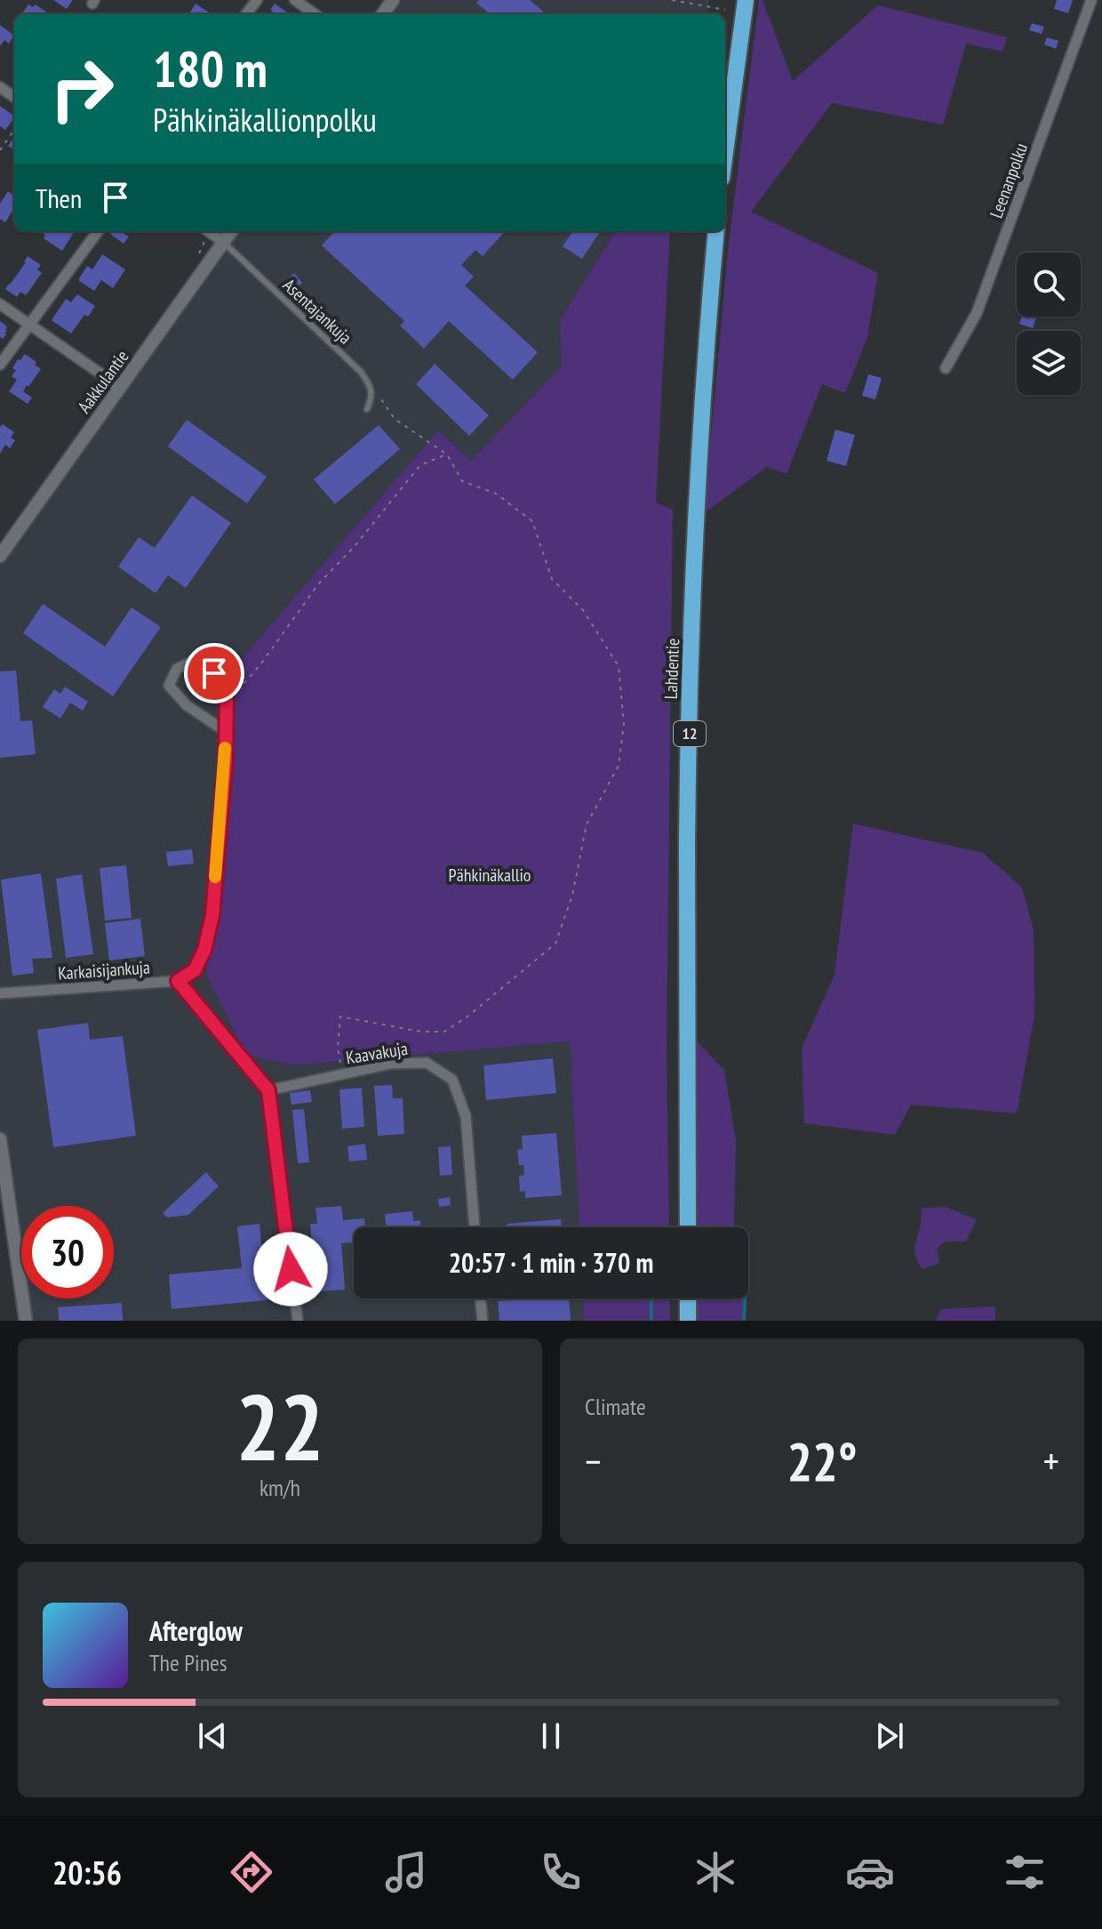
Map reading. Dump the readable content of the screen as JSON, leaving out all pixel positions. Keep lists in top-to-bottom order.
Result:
{
  "streets": {
    "highway": ["Lahdentie", "12"],
    "street": [
      "Leenanpolku",
      "Aakkulantie",
      "Karkaisijankuja",
      "Kaavakuja"
    ],
    "lane": ["Asentajankuja"]
  },
  "crossings": [
    ["Asentajankuja", "Aakkulantie"]
  ],
  "parks": ["Pähkinäkallio"],
  "page": {
    "turn": ["180 m", "Pähkinäkallionpolku"],
    "then": "Then",
    "limit": "30",
    "trip": "20:57 · 1 min · 370 m",
    "tile": [
      ["22", "km/h"],
      "Climate"
    ],
    "heat": ["−", "22°", "+"],
    "song": ["Afterglow", "The Pines"],
    "tabs": "20:56"
  }
}
